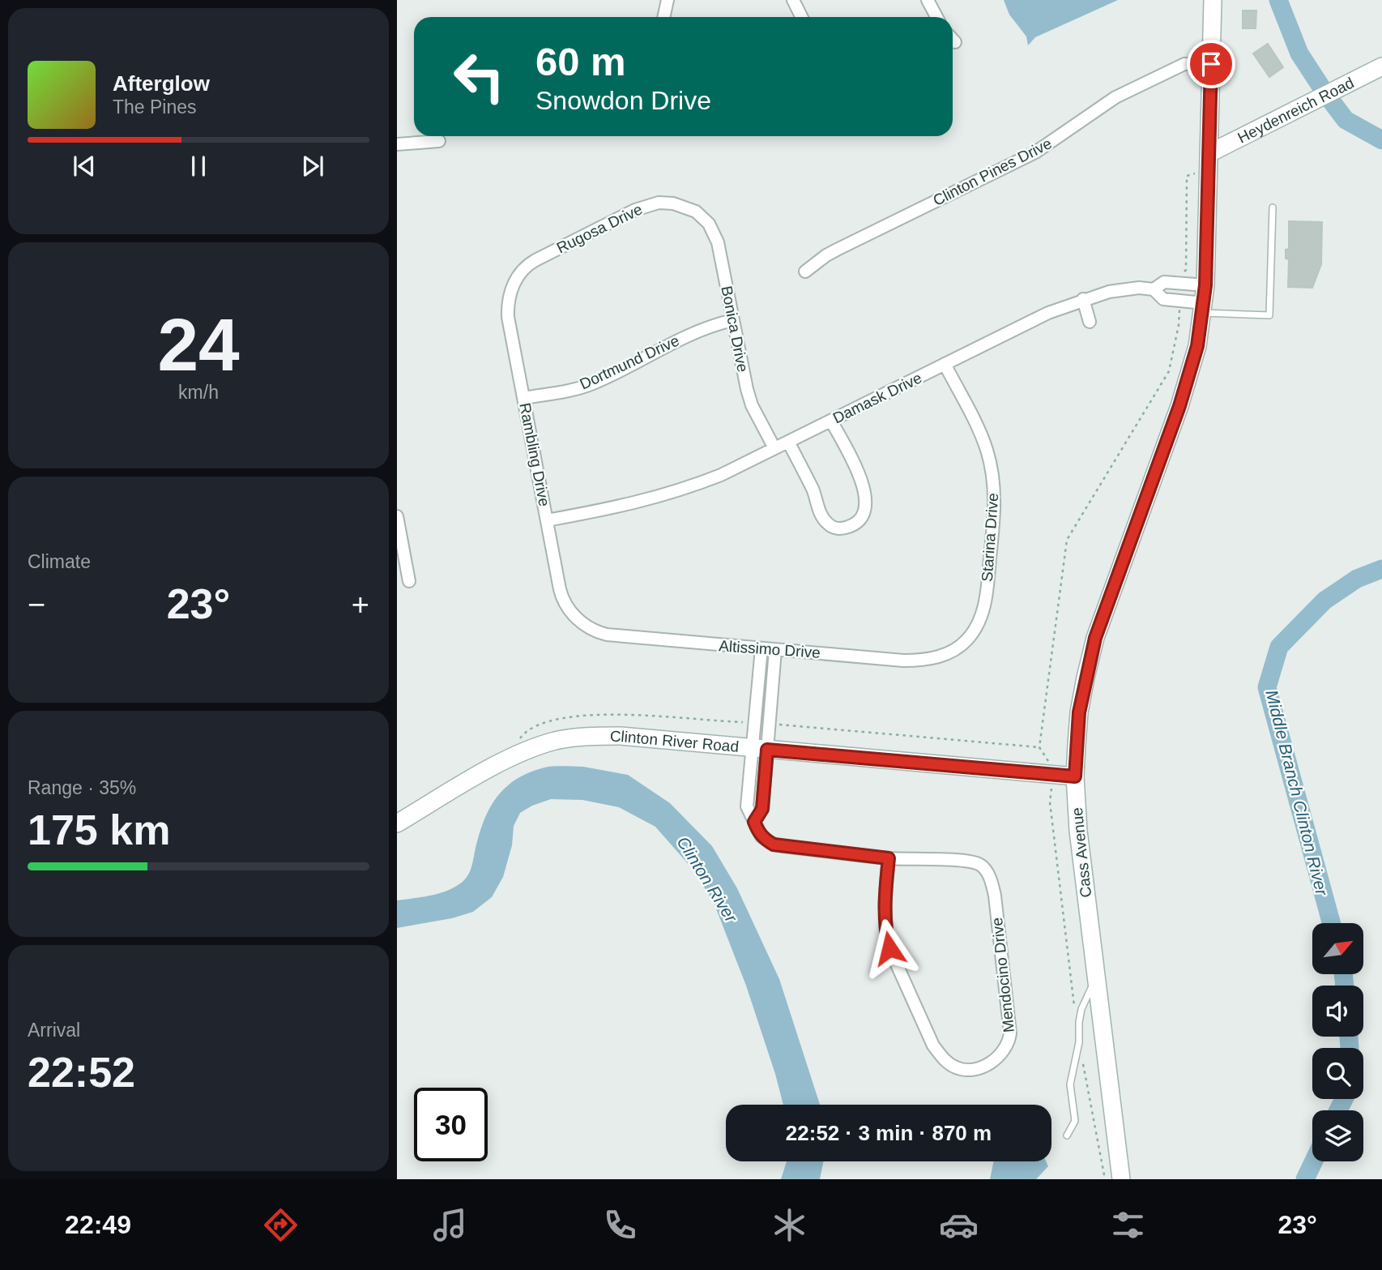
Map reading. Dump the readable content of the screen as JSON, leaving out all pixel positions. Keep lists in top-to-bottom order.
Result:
{
  "streets": {
    "main road": ["Heydenreich Road", "Clinton River Road", "Cass Avenue"],
    "street": [
      "Clinton Pines Drive",
      "Rugosa Drive",
      "Bonica Drive",
      "Dortmund Drive",
      "Damask Drive",
      "Rambling Drive",
      "Starina Drive",
      "Altissimo Drive",
      "Mendocino Drive"
    ]
  },
  "crossings": [
    ["Heydenreich Road", "Cass Avenue"],
    ["Clinton Pines Drive", "Cass Avenue"],
    ["Rugosa Drive", "Bonica Drive"],
    ["Rugosa Drive", "Rambling Drive"],
    ["Bonica Drive", "Dortmund Drive"],
    ["Bonica Drive", "Damask Drive"],
    ["Dortmund Drive", "Rambling Drive"],
    ["Damask Drive", "Rambling Drive"],
    ["Damask Drive", "Starina Drive"],
    ["Damask Drive", "Cass Avenue"],
    ["Rambling Drive", "Altissimo Drive"],
    ["Starina Drive", "Altissimo Drive"],
    ["Clinton River Road", "Cass Avenue"]
  ],
  "water": ["Middle Branch Clinton River", "Clinton River"],
  "north": "top right",
  "page": {
    "turn": ["60 m", "Snowdon Drive"],
    "song": ["Afterglow", "The Pines"],
    "tile": [
      ["24", "km/h"],
      "Climate",
      ["Range · 35%", "175 km"],
      ["Arrival", "22:52"]
    ],
    "heat": ["−", "23°", "+"],
    "limit": "30",
    "trip": "22:52 · 3 min · 870 m",
    "tabs": ["22:49", "23°"]
  }
}
